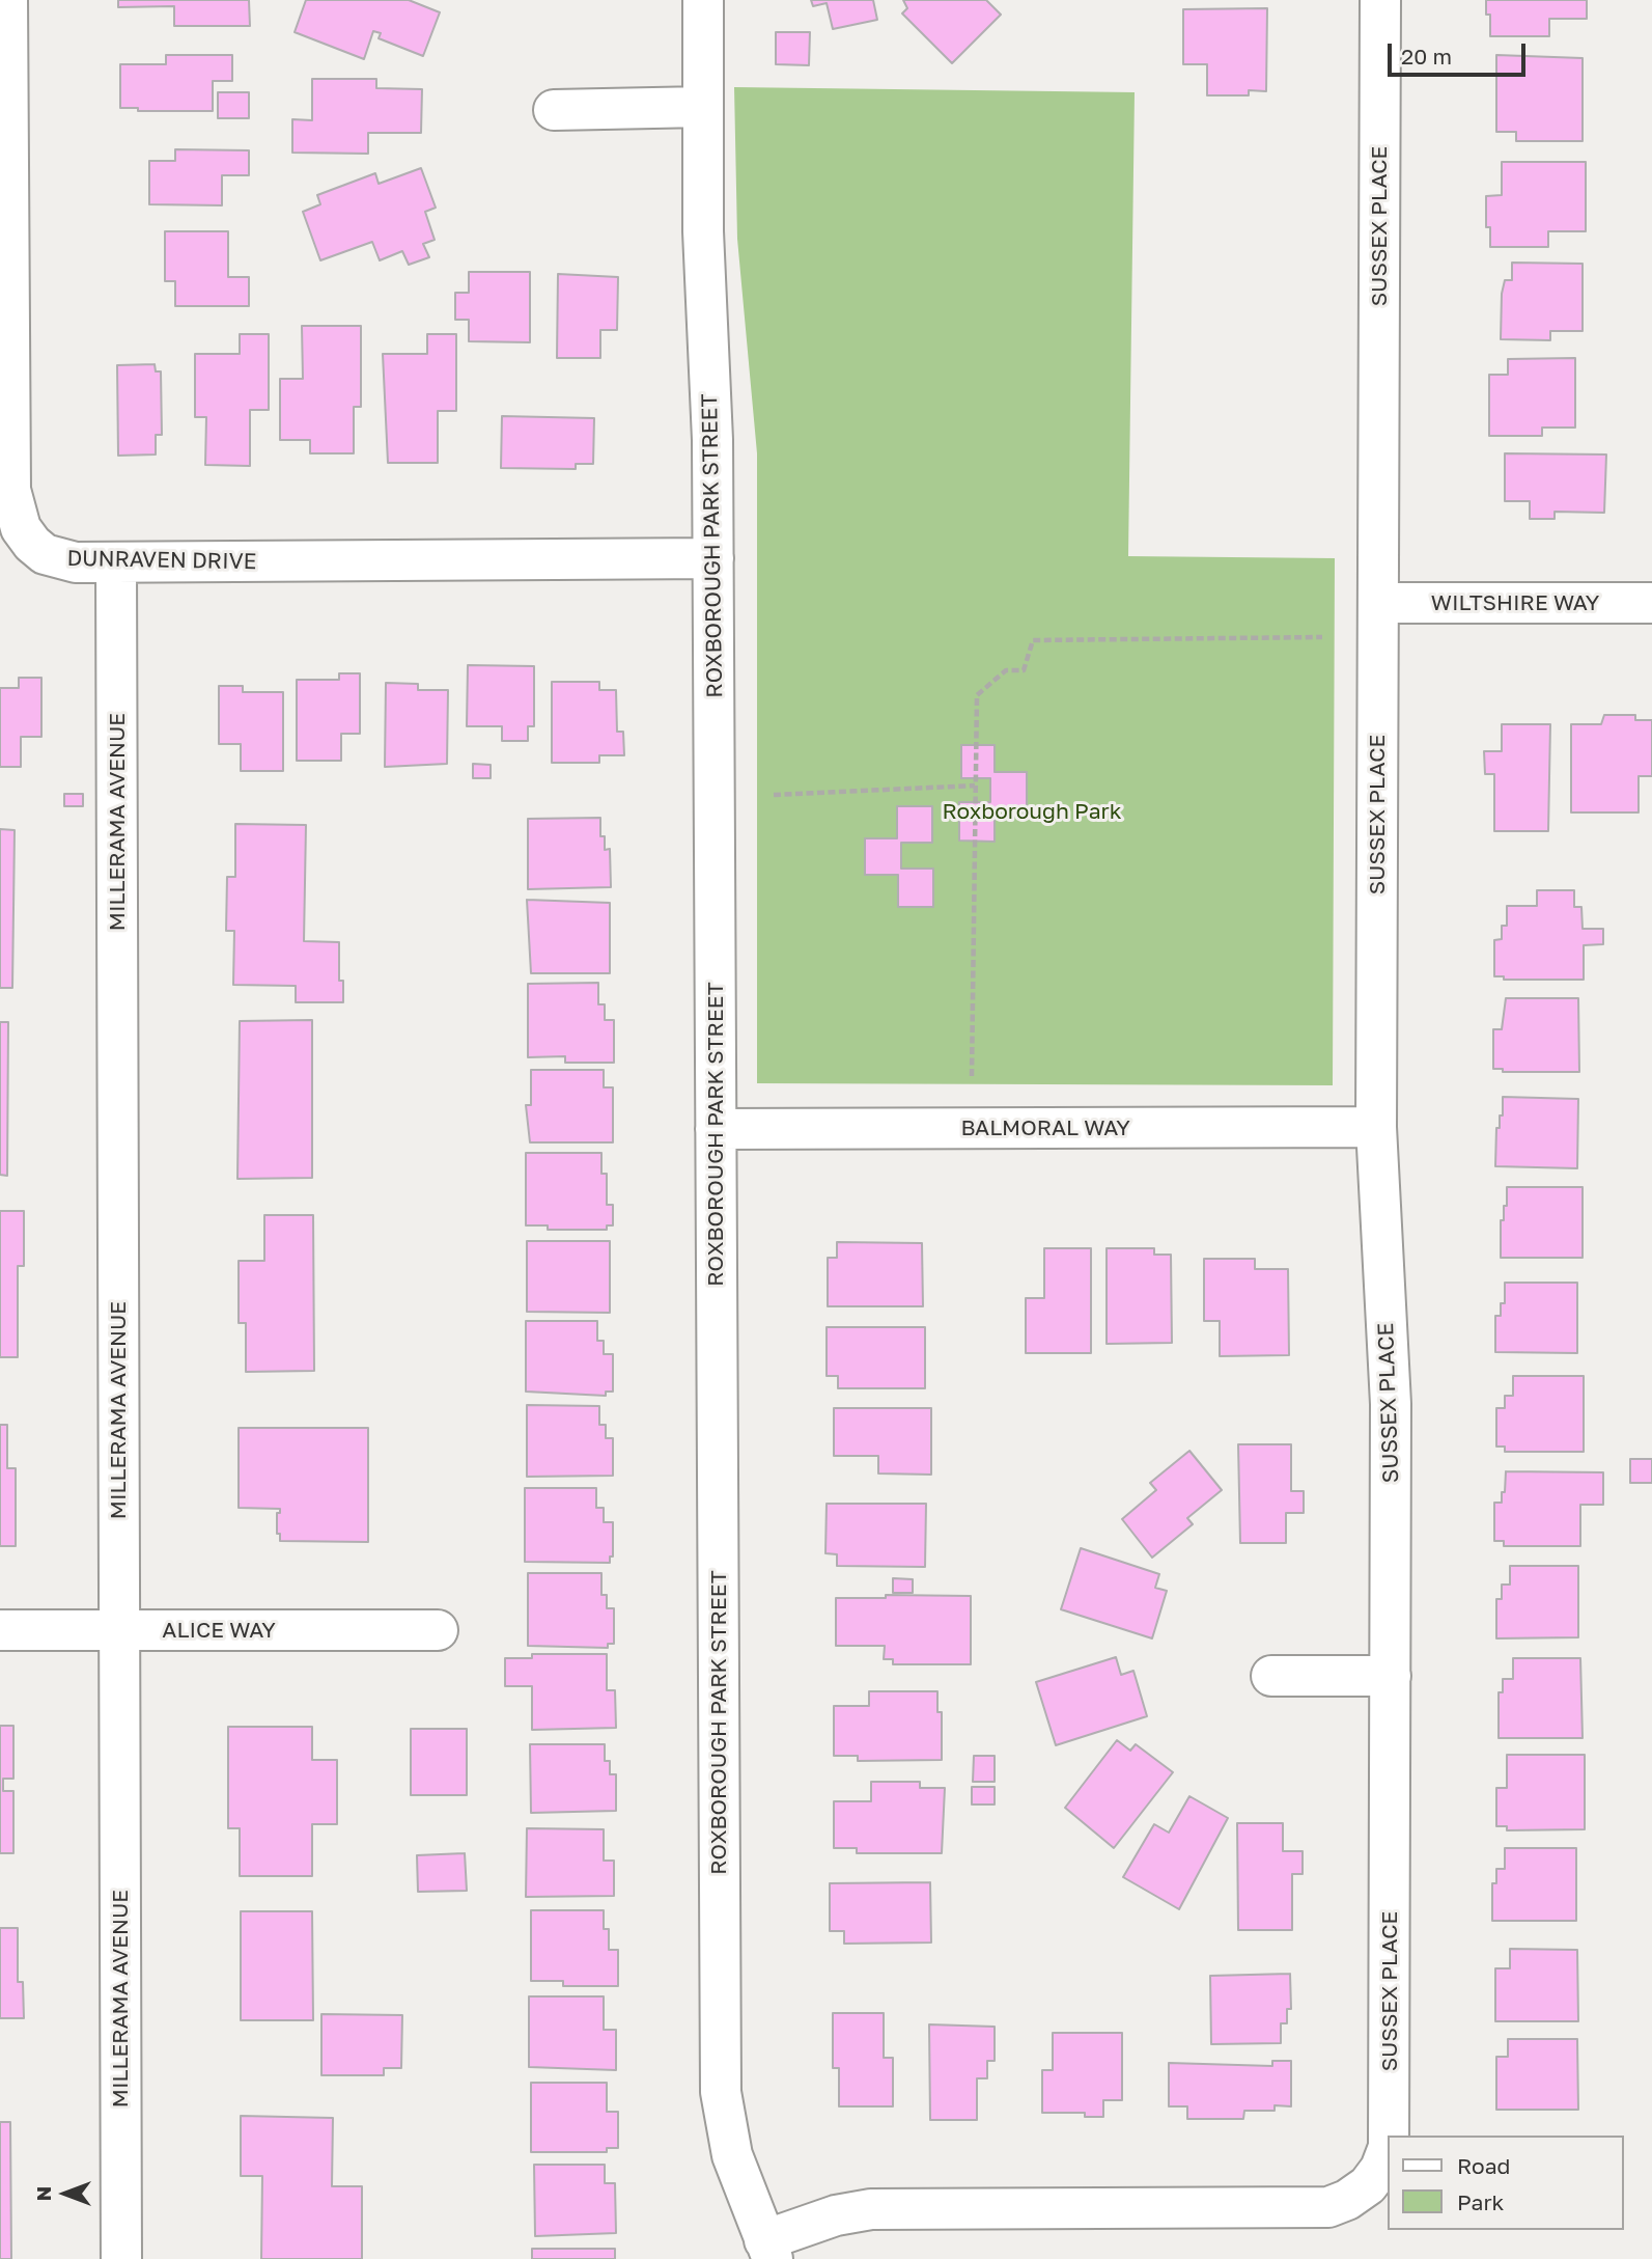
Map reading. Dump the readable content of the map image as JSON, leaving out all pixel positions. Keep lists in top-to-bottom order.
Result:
{
  "streets": {
    "street": [
      "SUSSEX PLACE",
      "ROXBOROUGH PARK STREET",
      "DUNRAVEN DRIVE",
      "WILTSHIRE WAY",
      "MILLERAMA AVENUE",
      "BALMORAL WAY",
      "ALICE WAY"
    ]
  },
  "crossings": [
    ["SUSSEX PLACE", "ROXBOROUGH PARK STREET"],
    ["SUSSEX PLACE", "WILTSHIRE WAY"],
    ["SUSSEX PLACE", "BALMORAL WAY"],
    ["ROXBOROUGH PARK STREET", "DUNRAVEN DRIVE"],
    ["ROXBOROUGH PARK STREET", "BALMORAL WAY"],
    ["DUNRAVEN DRIVE", "MILLERAMA AVENUE"],
    ["MILLERAMA AVENUE", "ALICE WAY"]
  ],
  "parks": ["Roxborough Park"],
  "legend": ["Road", "Park"],
  "scale_bar": "20 m",
  "north": "left"
}
